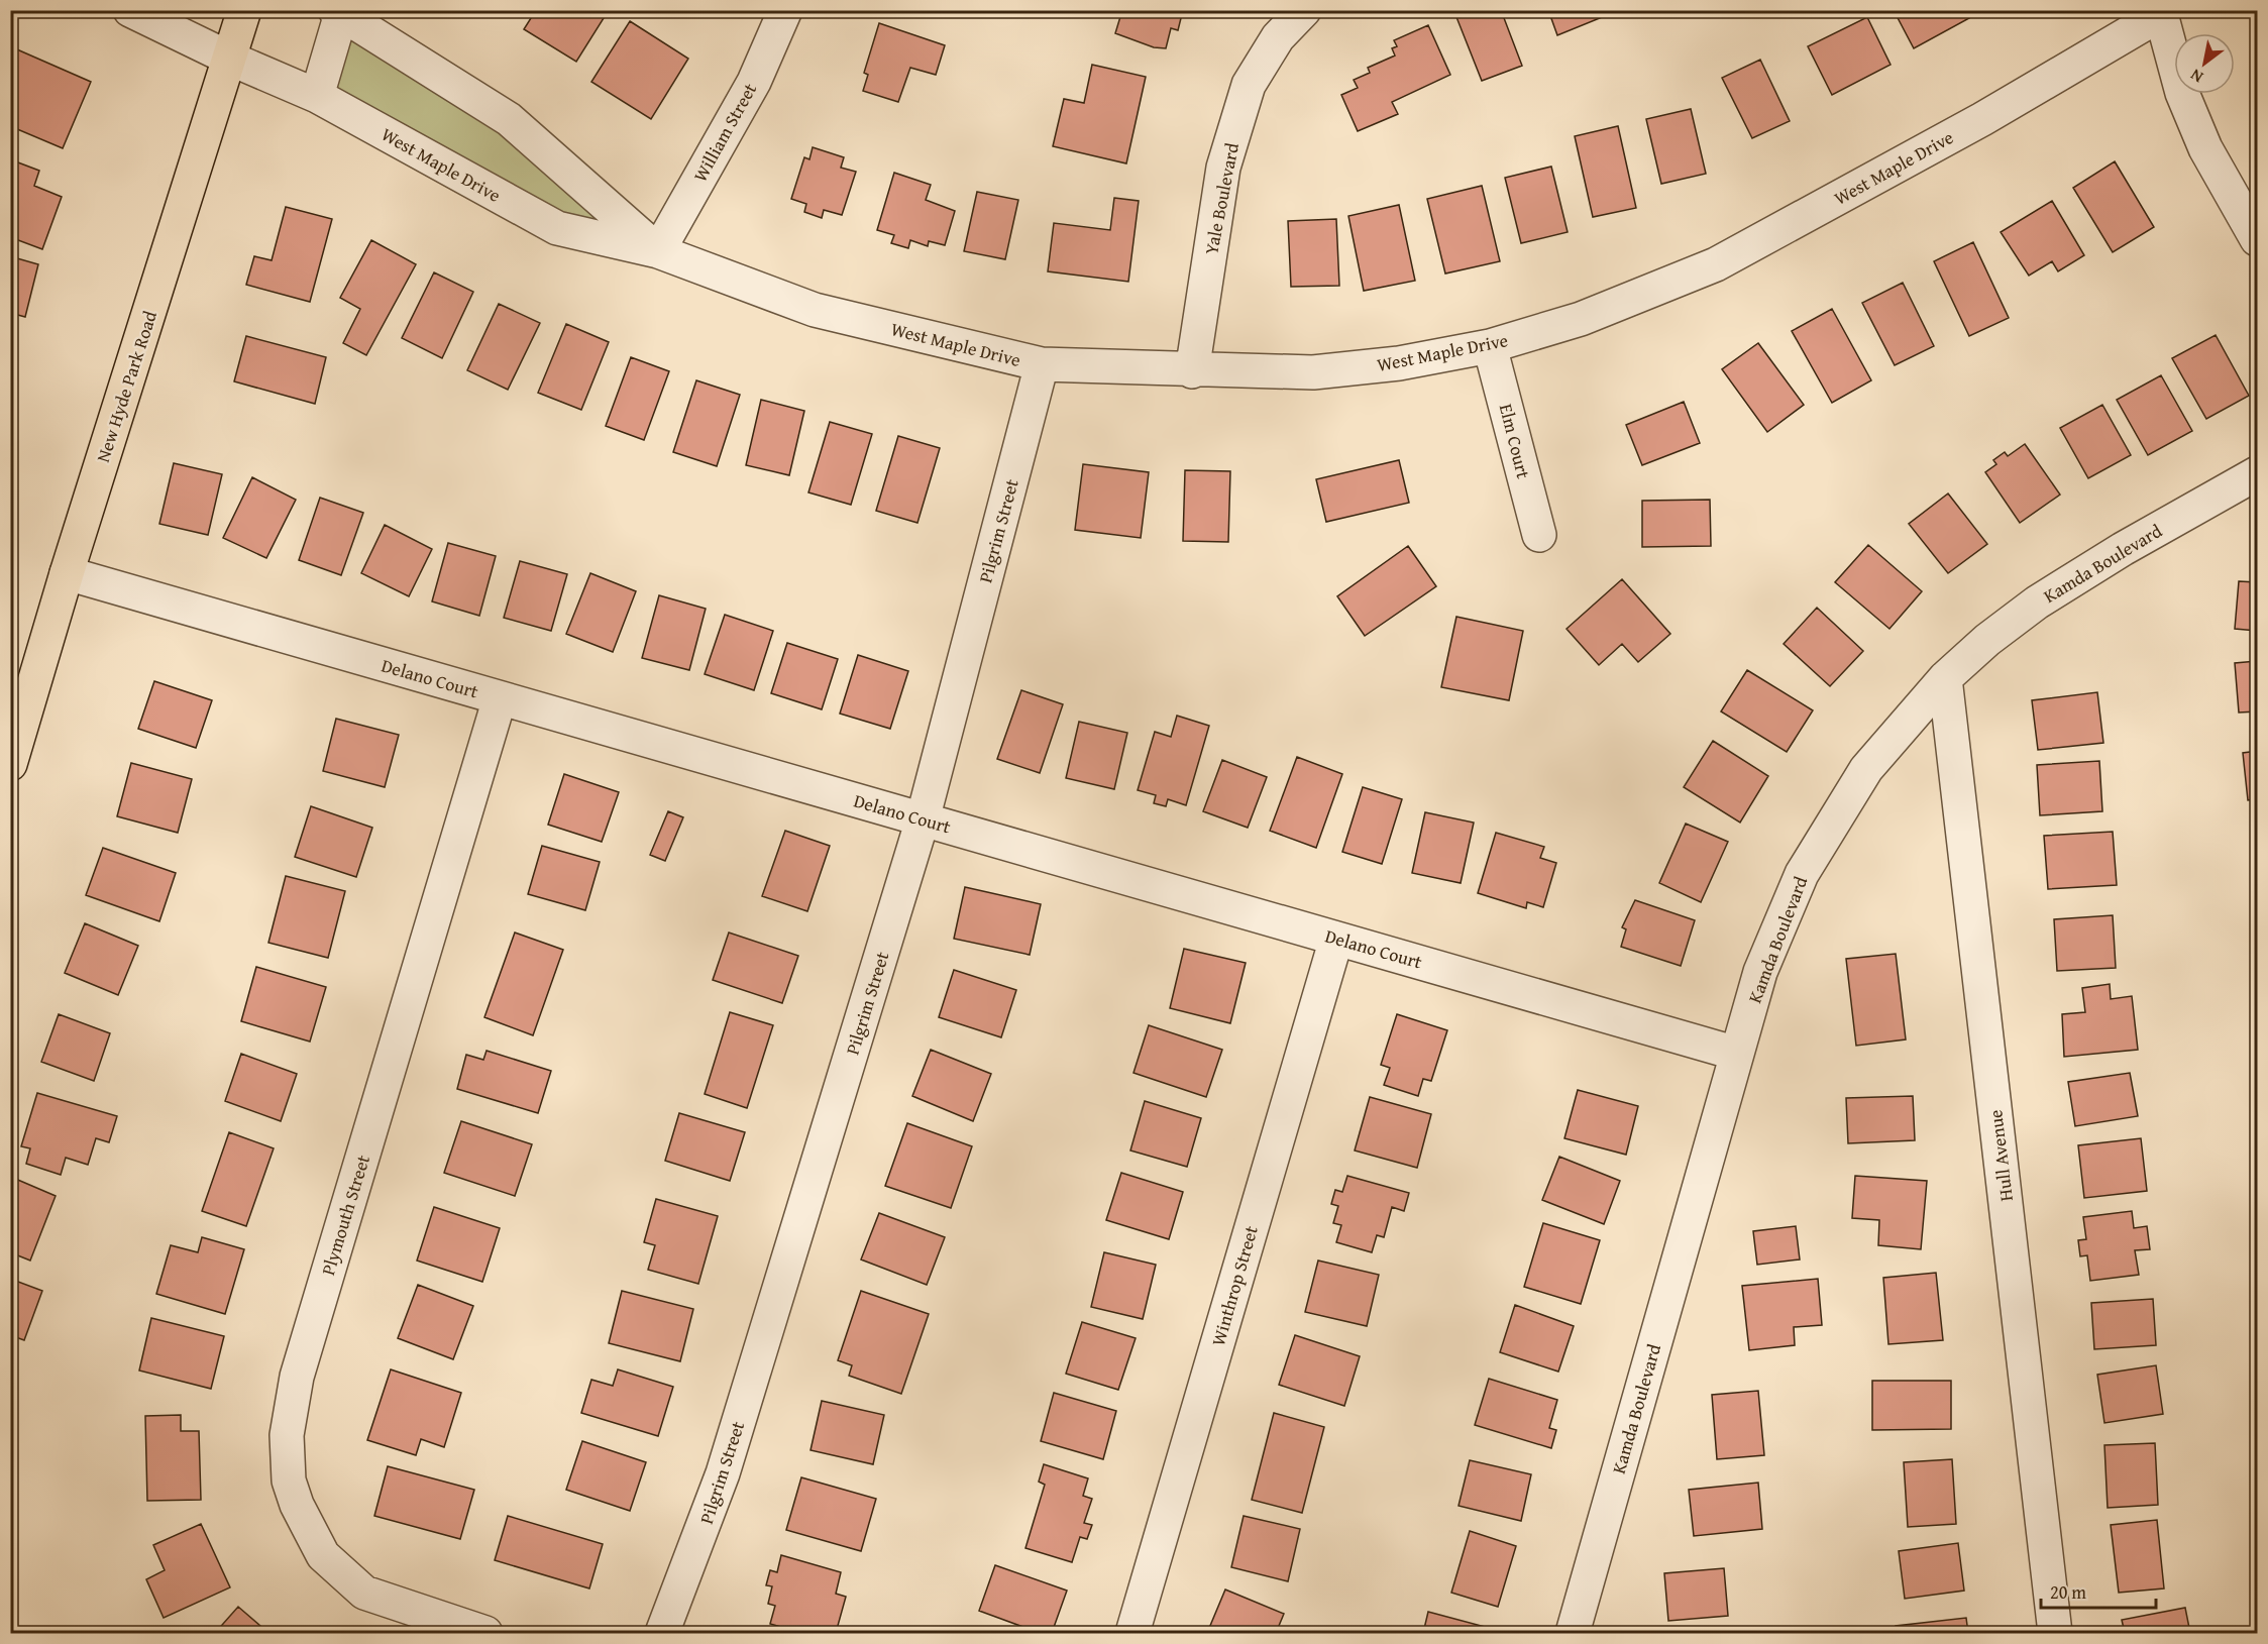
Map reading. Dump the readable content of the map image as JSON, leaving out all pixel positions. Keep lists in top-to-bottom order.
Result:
{
  "streets": {
    "main road": ["New Hyde Park Road"],
    "street": [
      "William Street",
      "West Maple Drive",
      "Yale Boulevard",
      "Elm Court",
      "Pilgrim Street",
      "Kamda Boulevard",
      "Delano Court",
      "Hull Avenue",
      "Plymouth Street",
      "Winthrop Street"
    ]
  },
  "crossings": [
    ["William Street", "West Maple Drive"],
    ["West Maple Drive", "Yale Boulevard"],
    ["West Maple Drive", "New Hyde Park Road"],
    ["West Maple Drive", "Elm Court"],
    ["West Maple Drive", "Pilgrim Street"],
    ["New Hyde Park Road", "Delano Court"],
    ["Pilgrim Street", "Delano Court"],
    ["Kamda Boulevard", "Delano Court"],
    ["Kamda Boulevard", "Hull Avenue"],
    ["Delano Court", "Plymouth Street"],
    ["Delano Court", "Winthrop Street"]
  ],
  "scale_bar": "20 m",
  "north": "bottom left"
}
